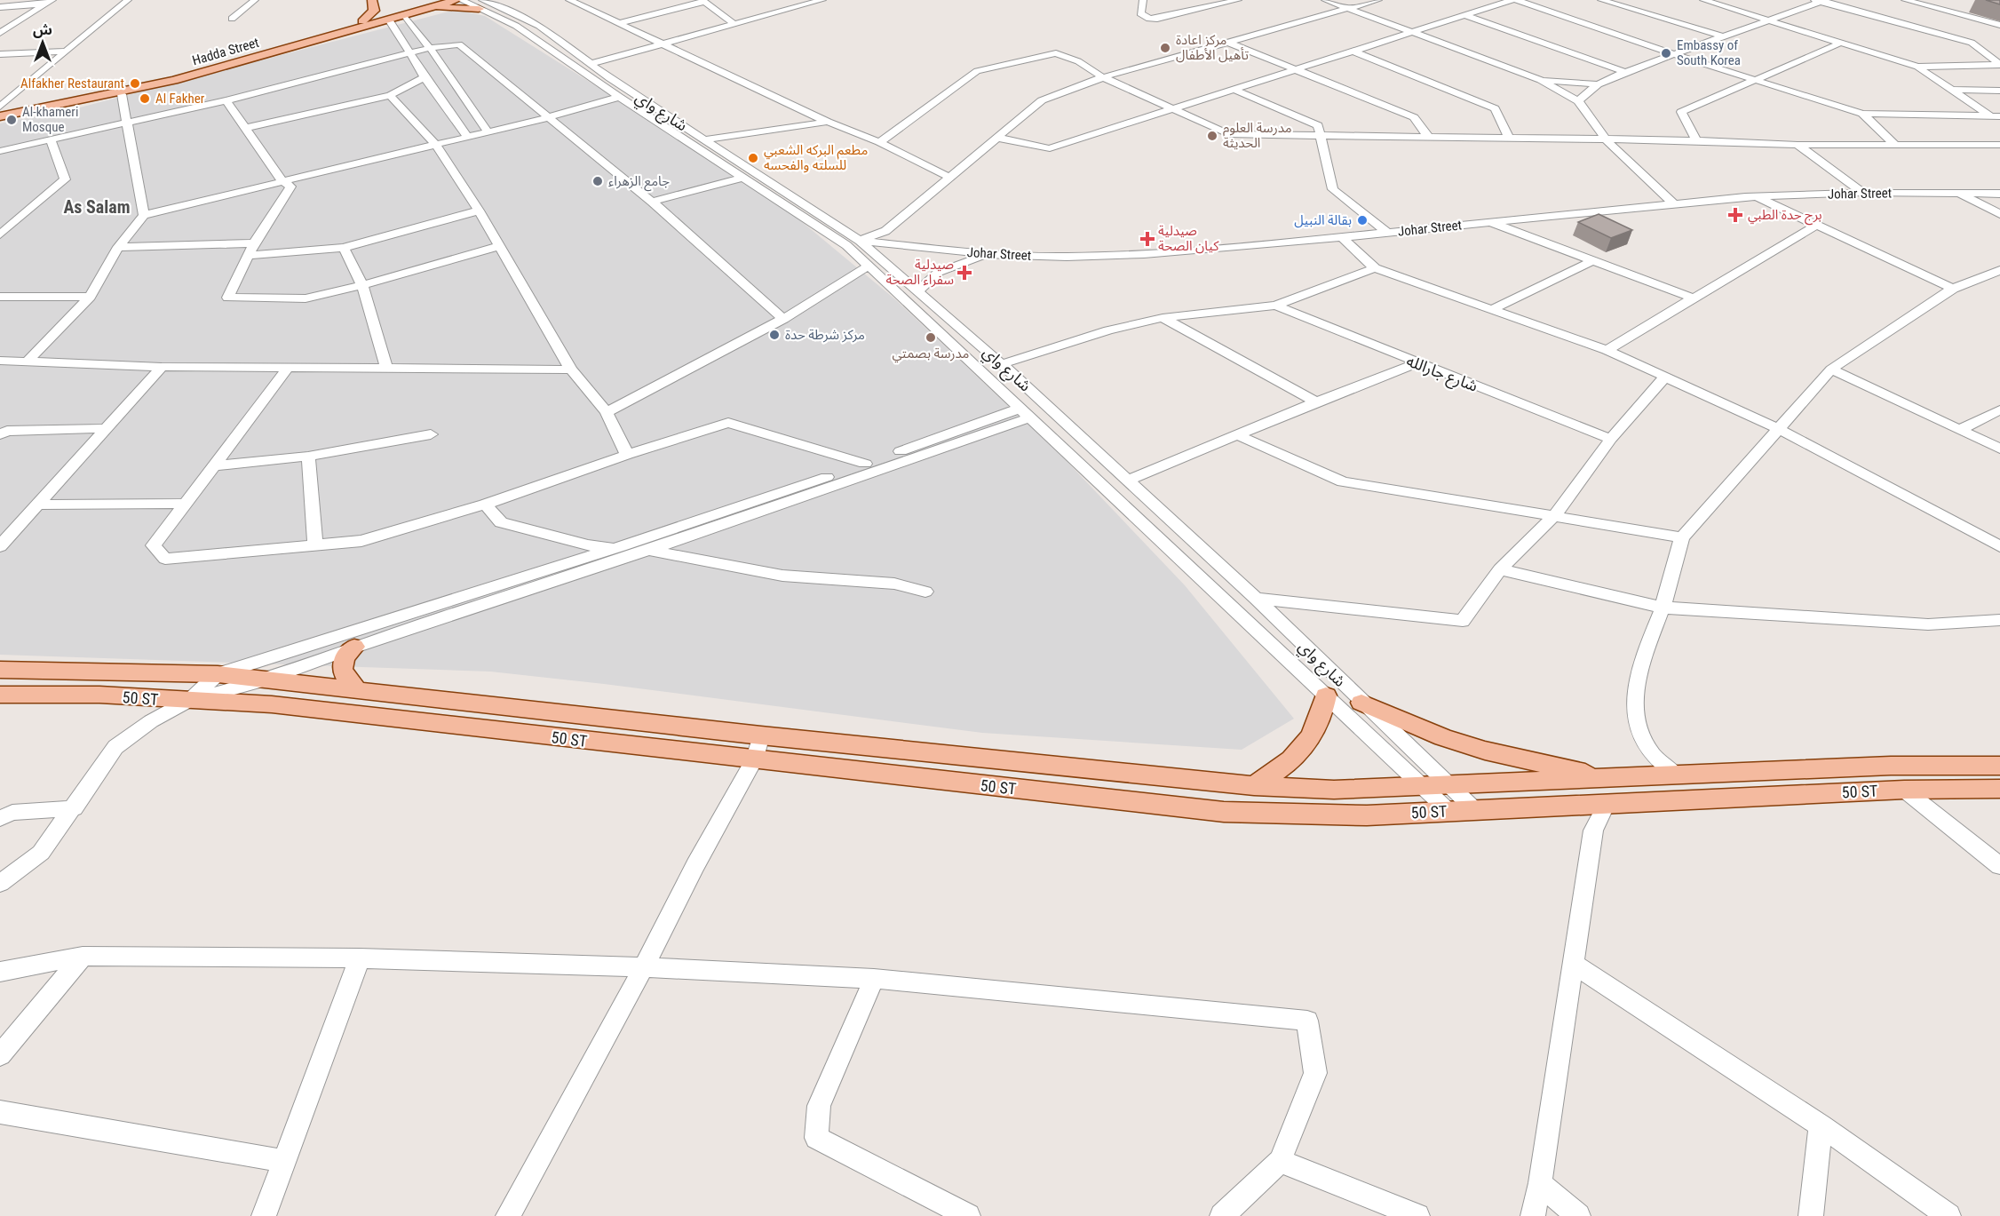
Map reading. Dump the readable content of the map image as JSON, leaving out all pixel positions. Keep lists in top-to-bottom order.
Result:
{
  "streets": {
    "main road": ["Hadda Street", "50 ST"],
    "street": ["شارع واي", "Johar Street", "شارع جارالله"]
  },
  "crossings": [
    ["شارع واي", "Johar Street"],
    ["شارع واي", "شارع جارالله"],
    ["شارع واي", "50 ST"]
  ],
  "districts": ["As Salam"],
  "places": {
    "other": [
      "مركز اعادة تأهيل الأطفال",
      "Embassy of South Korea",
      "Alfakher Restaurant",
      "Al Fakher",
      "Al-khameri Mosque",
      "مدرسة العلوم الحديثة",
      "مطعم البركه الشعبي للسلته والفحسه",
      "جامع الزهراء",
      "بقالة النبيل",
      "مركز شرطة حدة",
      "مدرسة بصمتي"
    ],
    "health": ["برج حدة الطبي", "صيدلية كيان الصحة", "صيدلية سفراء الصحة"]
  },
  "north": "top"
}
